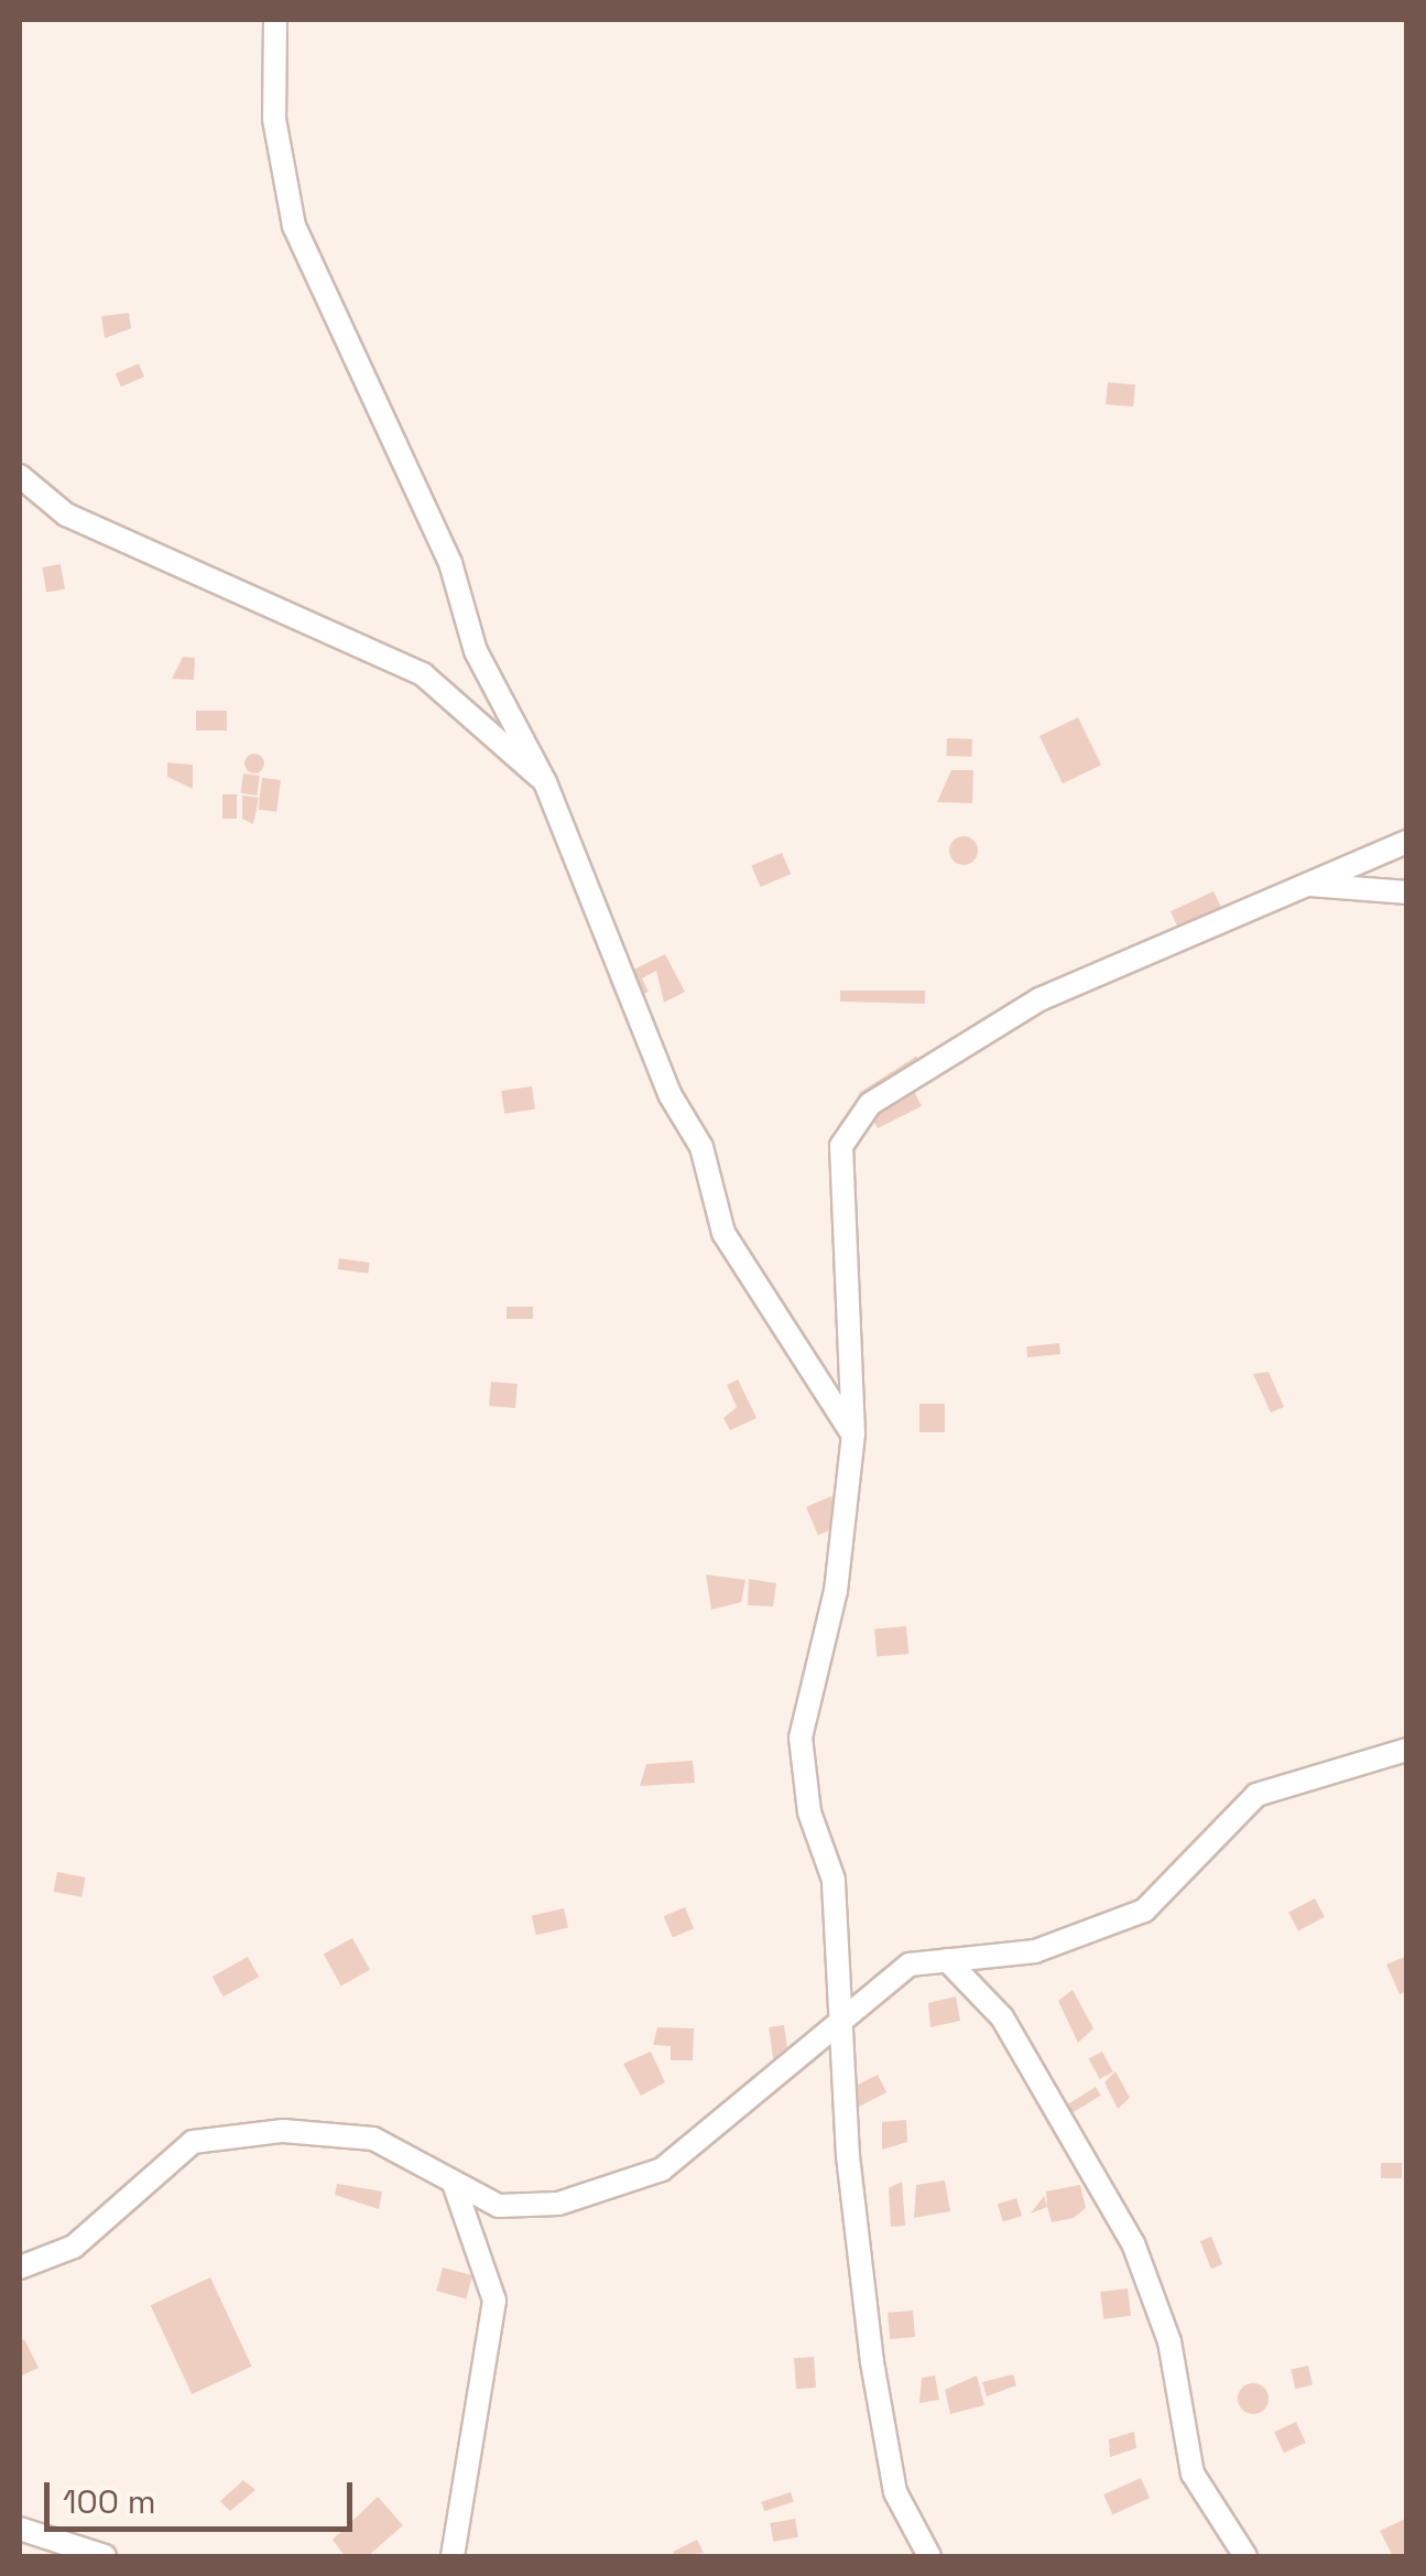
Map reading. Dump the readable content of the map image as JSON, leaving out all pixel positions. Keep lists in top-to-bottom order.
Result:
{
  "scale_bar": "100 m"
}
